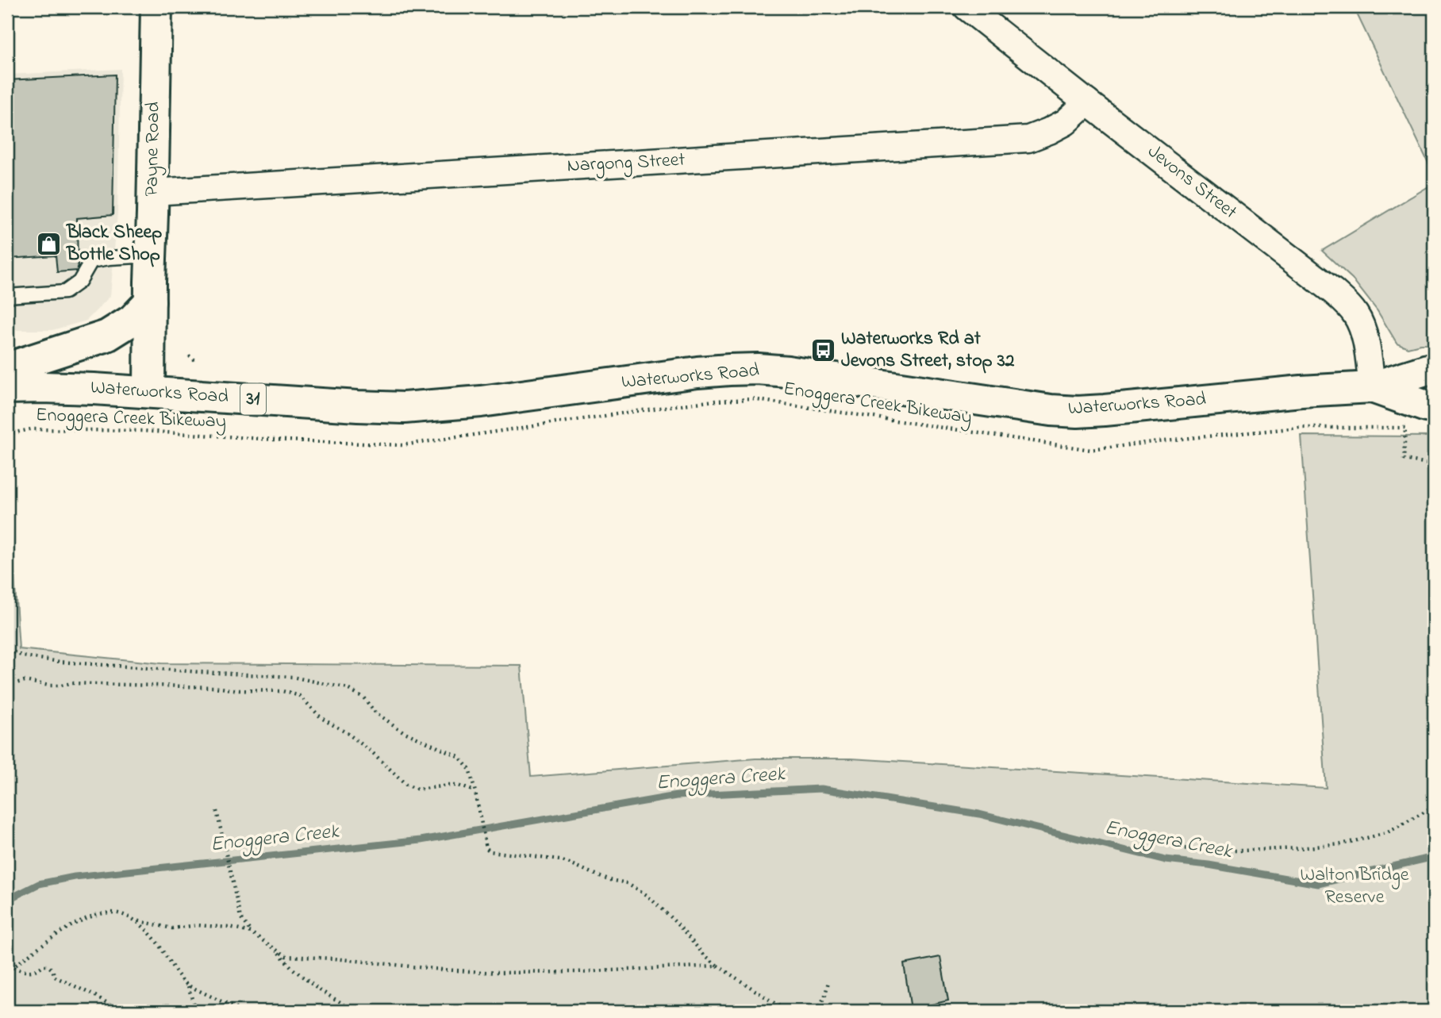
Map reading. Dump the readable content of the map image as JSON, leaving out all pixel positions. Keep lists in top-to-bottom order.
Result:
{
  "streets": {
    "main road": ["Payne Road", "Waterworks Road", "31"],
    "street": ["Nargong Street", "Jevons Street"],
    "path": ["Enoggera Creek Bikeway"]
  },
  "crossings": [
    ["Payne Road", "Nargong Street"],
    ["Payne Road", "Waterworks Road"],
    ["Nargong Street", "Jevons Street"],
    ["Jevons Street", "Waterworks Road"]
  ],
  "water": ["Enoggera Creek"],
  "parks": ["Walton Bridge Reserve"],
  "places": {
    "shop": ["Black Sheep Bottle Shop"],
    "bus stop": ["Waterworks Rd at Jevons Street, stop 32"]
  }
}
